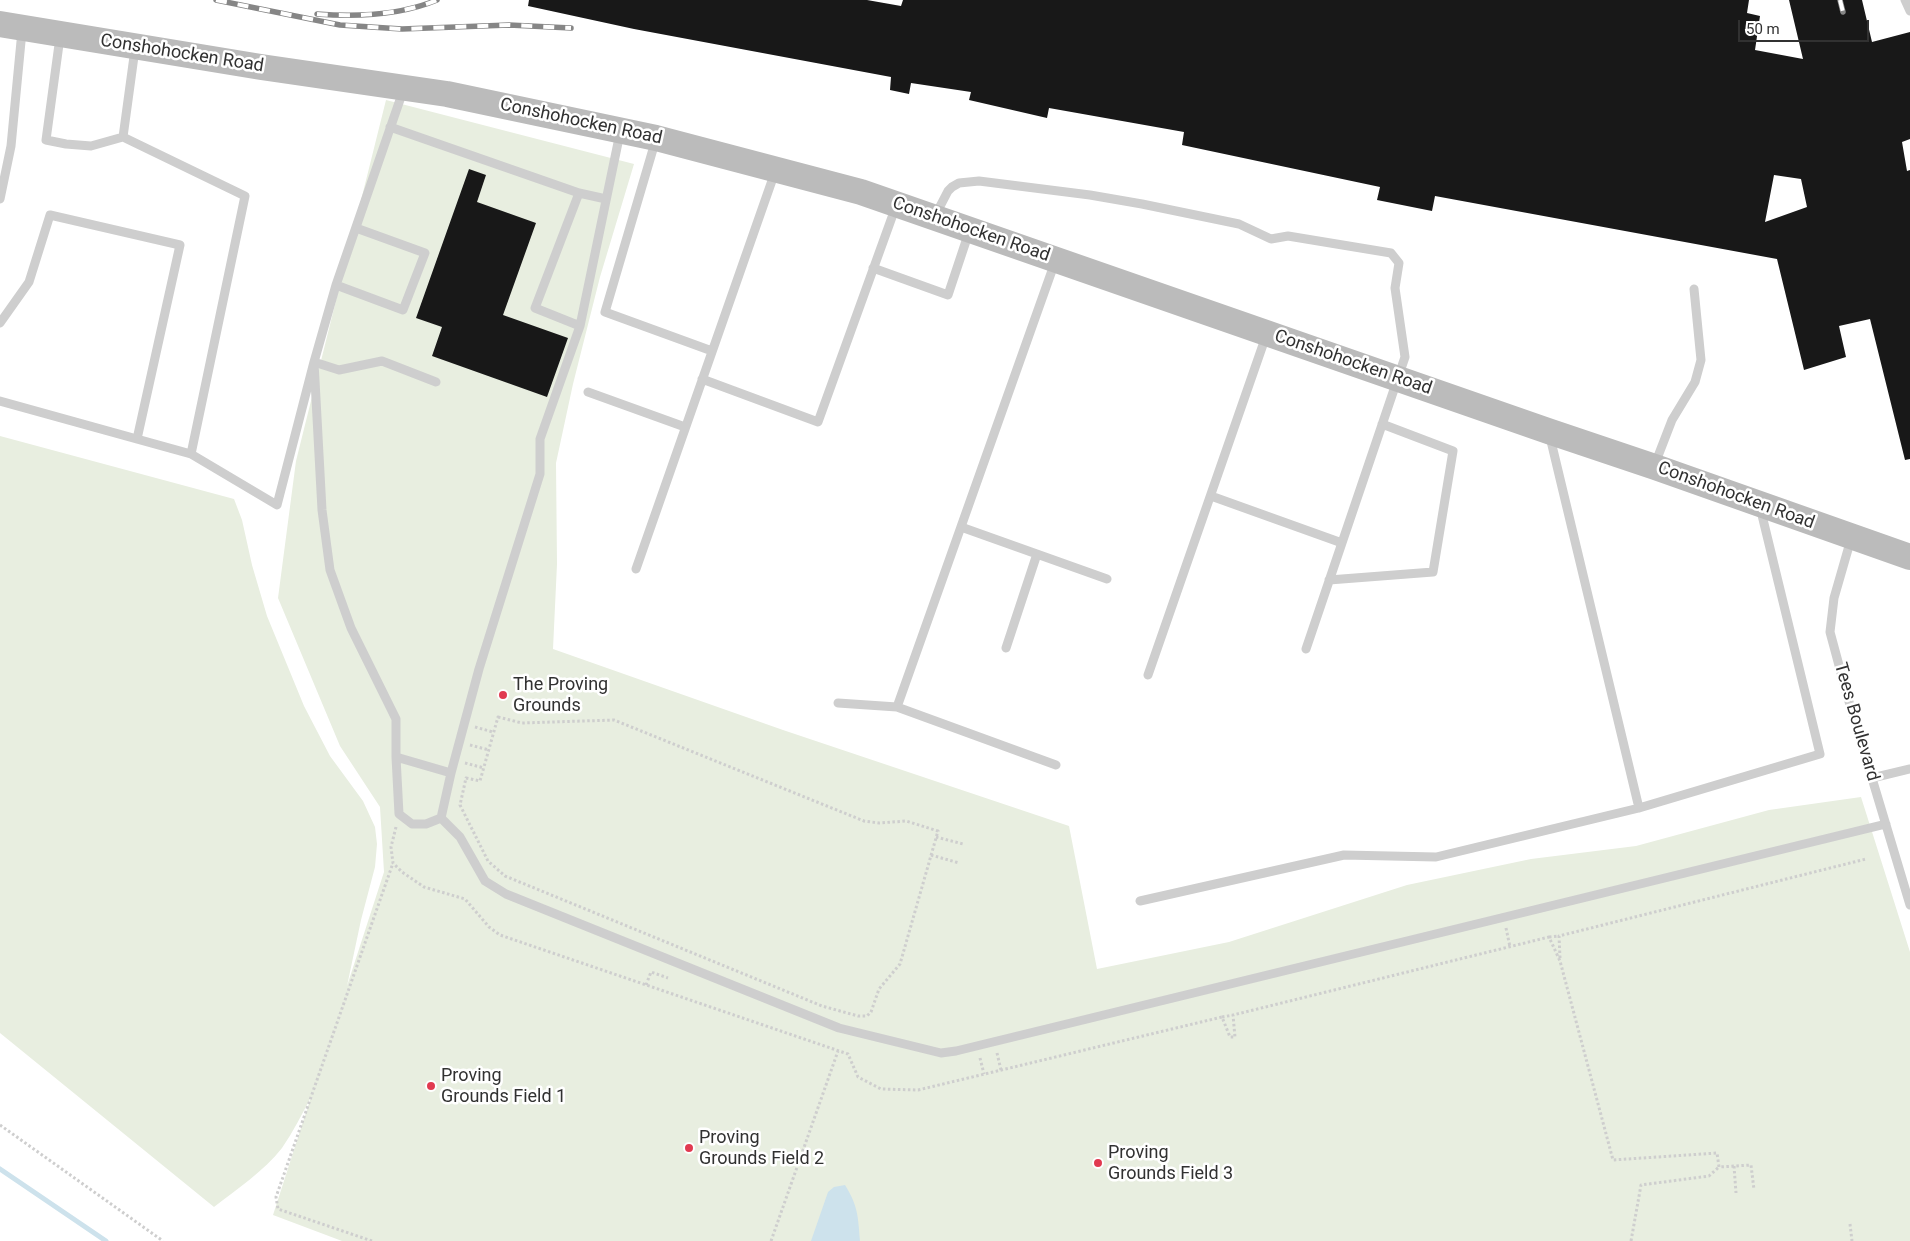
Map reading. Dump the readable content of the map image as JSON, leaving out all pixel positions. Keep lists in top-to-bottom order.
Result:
{
  "streets": {
    "main road": ["Conshohocken Road"],
    "lane": ["Tees Boulevard"]
  },
  "crossings": [
    ["Conshohocken Road", "Tees Boulevard"]
  ],
  "places": [
    "The Proving Grounds",
    "Proving Grounds Field 1",
    "Proving Grounds Field 2",
    "Proving Grounds Field 3"
  ],
  "scale_bar": "50 m"
}
